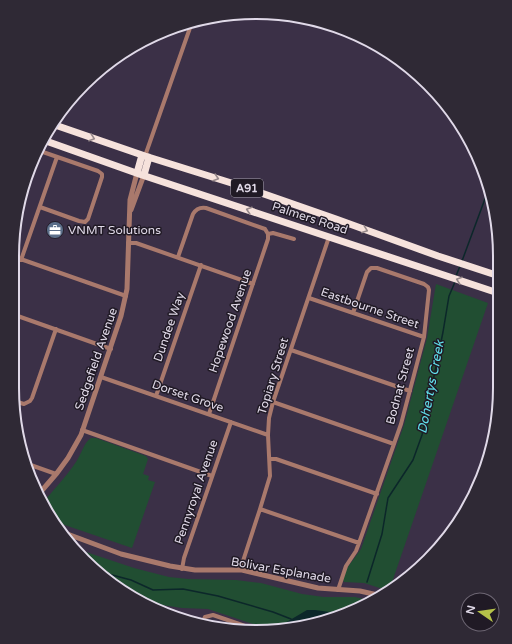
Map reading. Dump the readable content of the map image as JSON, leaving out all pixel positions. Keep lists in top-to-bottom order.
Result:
{
  "streets": {
    "highway": ["A91", "Palmers Road"],
    "street": [
      "Eastbourne Street",
      "Hopewood Avenue",
      "Dundee Way",
      "Sedgefield Avenue",
      "Topiary Street",
      "Bodnat Street",
      "Dorset Grove",
      "Pennyroyal Avenue",
      "Bolivar Esplanade"
    ]
  },
  "crossings": [
    ["Palmers Road", "Sedgefield Avenue"],
    ["Palmers Road", "Topiary Street"],
    ["Eastbourne Street", "Topiary Street"],
    ["Eastbourne Street", "Bodnat Street"],
    ["Hopewood Avenue", "Dorset Grove"],
    ["Dundee Way", "Dorset Grove"],
    ["Sedgefield Avenue", "Dorset Grove"],
    ["Topiary Street", "Dorset Grove"],
    ["Topiary Street", "Bolivar Esplanade"],
    ["Bodnat Street", "Bolivar Esplanade"],
    ["Dorset Grove", "Pennyroyal Avenue"],
    ["Pennyroyal Avenue", "Bolivar Esplanade"]
  ],
  "water": ["Dohertys Creek"],
  "places": {
    "office": ["VNMT Solutions"]
  },
  "north": "left"
}
